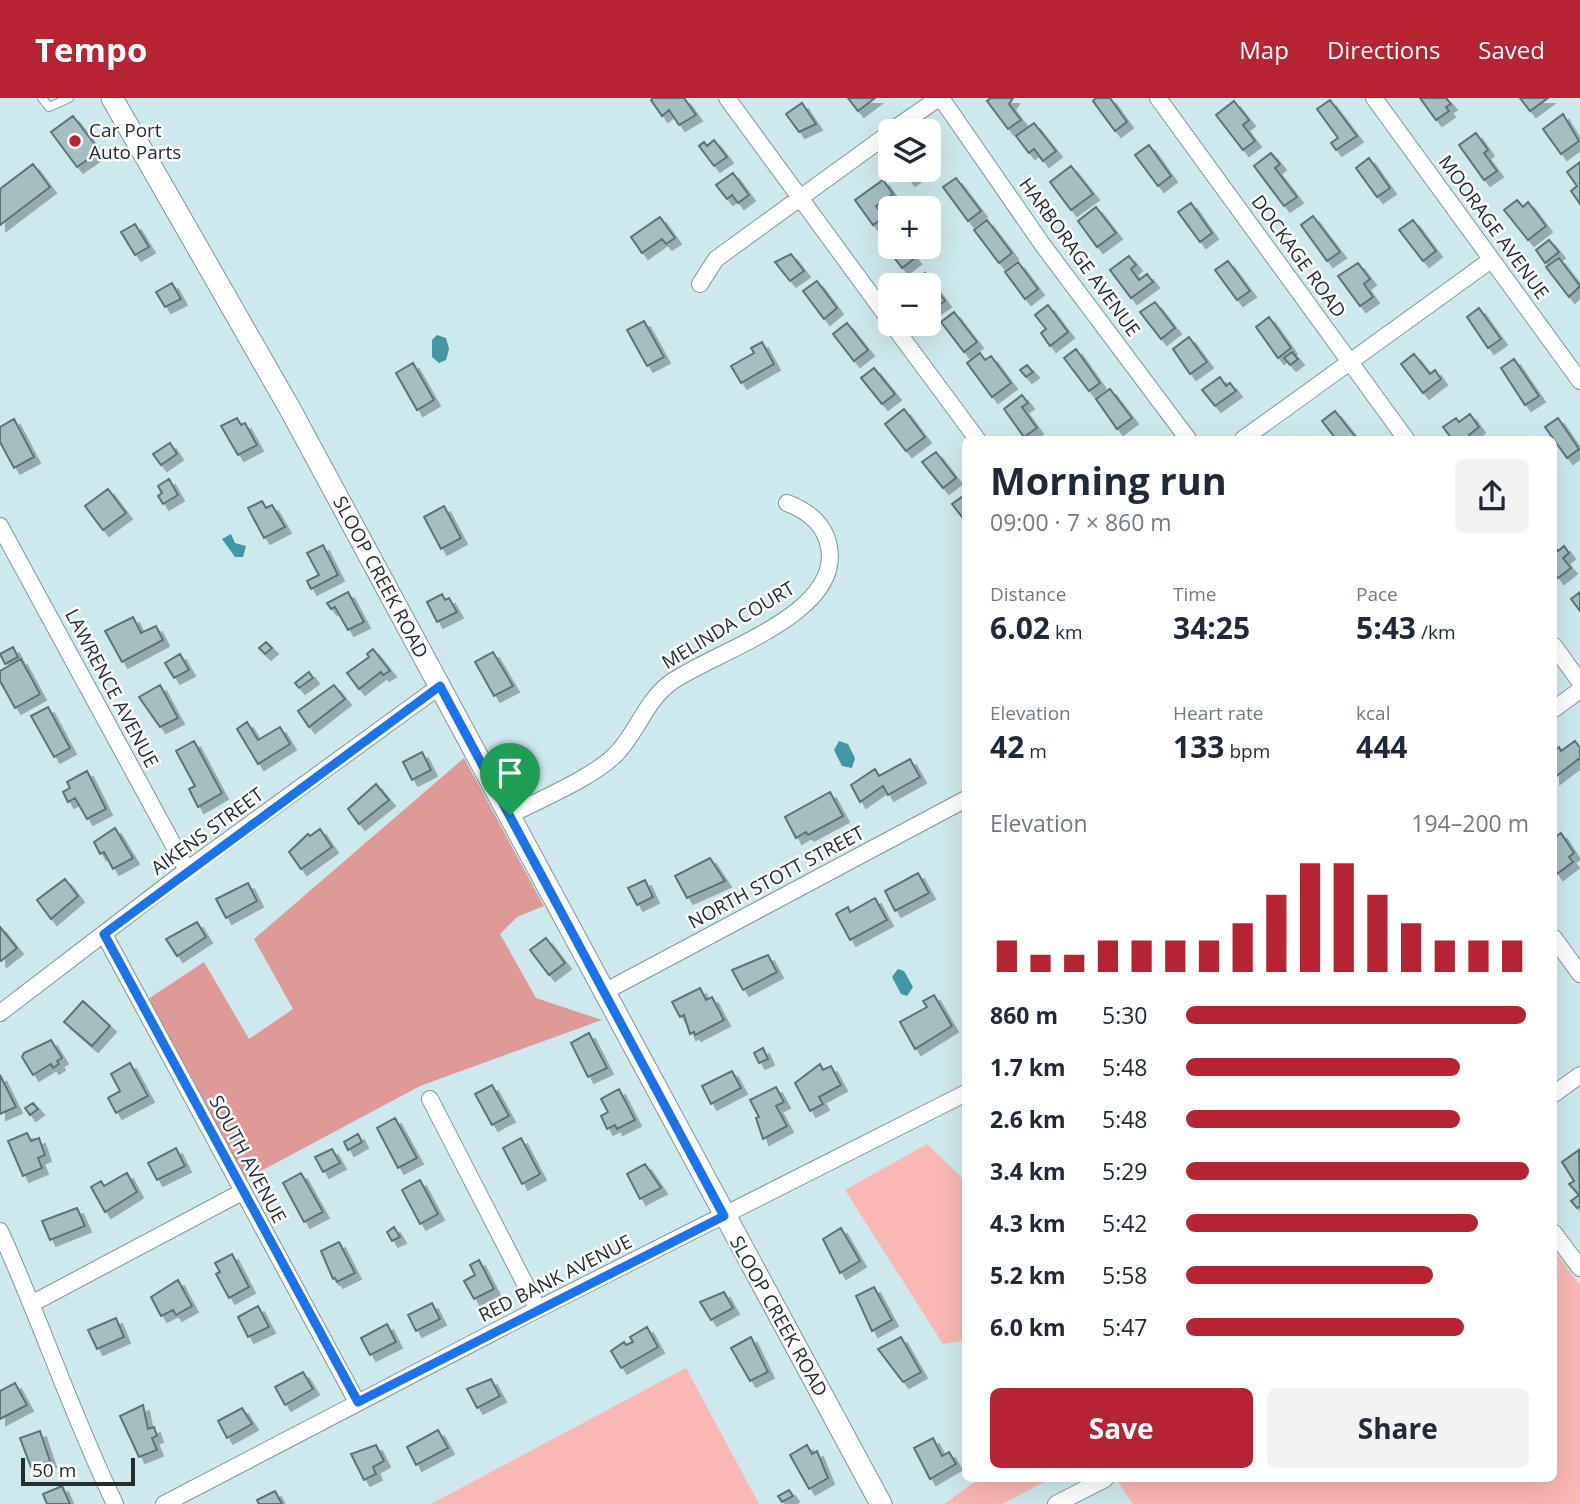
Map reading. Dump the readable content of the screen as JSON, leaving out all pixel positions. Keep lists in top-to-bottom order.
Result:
{
  "streets": {
    "street": [
      "MOORAGE AVENUE",
      "DOCKAGE ROAD",
      "HARBORAGE AVENUE",
      "SLOOP CREEK ROAD",
      "MELINDA COURT",
      "LAWRENCE AVENUE",
      "AIKENS STREET",
      "NORTH STOTT STREET",
      "SOUTH AVENUE",
      "RED BANK AVENUE"
    ]
  },
  "crossings": [
    ["SLOOP CREEK ROAD", "MELINDA COURT"],
    ["SLOOP CREEK ROAD", "AIKENS STREET"],
    ["SLOOP CREEK ROAD", "NORTH STOTT STREET"],
    ["SLOOP CREEK ROAD", "RED BANK AVENUE"],
    ["LAWRENCE AVENUE", "AIKENS STREET"],
    ["AIKENS STREET", "SOUTH AVENUE"],
    ["SOUTH AVENUE", "RED BANK AVENUE"]
  ],
  "places": ["Car Port Auto Parts"],
  "scale_bar": "50 m",
  "page": {
    "header": "Tempo",
    "nav": ["Map", "Directions", "Saved"],
    "map_buttons": ["+", "−"],
    "heading": ["Morning run", "09:00 · 7 × 860 m"],
    "stats": [
      ["Distance", "6.02 km"],
      ["Time", "34:25"],
      ["Pace", "5:43 /km"],
      ["Elevation", "42 m"],
      ["Heart rate", "133 bpm"],
      ["kcal", "444"]
    ],
    "chart": ["Elevation", "194–200 m"],
    "list": [
      {
        "name": "860 m",
        "note": "5:30"
      },
      {
        "name": "1.7 km",
        "note": "5:48"
      },
      {
        "name": "2.6 km",
        "note": "5:48"
      },
      {
        "name": "3.4 km",
        "note": "5:29"
      },
      {
        "name": "4.3 km",
        "note": "5:42"
      },
      {
        "name": "5.2 km",
        "note": "5:58"
      },
      {
        "name": "6.0 km",
        "note": "5:47"
      }
    ],
    "buttons": ["Save", "Share"],
    "scale": "50 m"
  }
}
